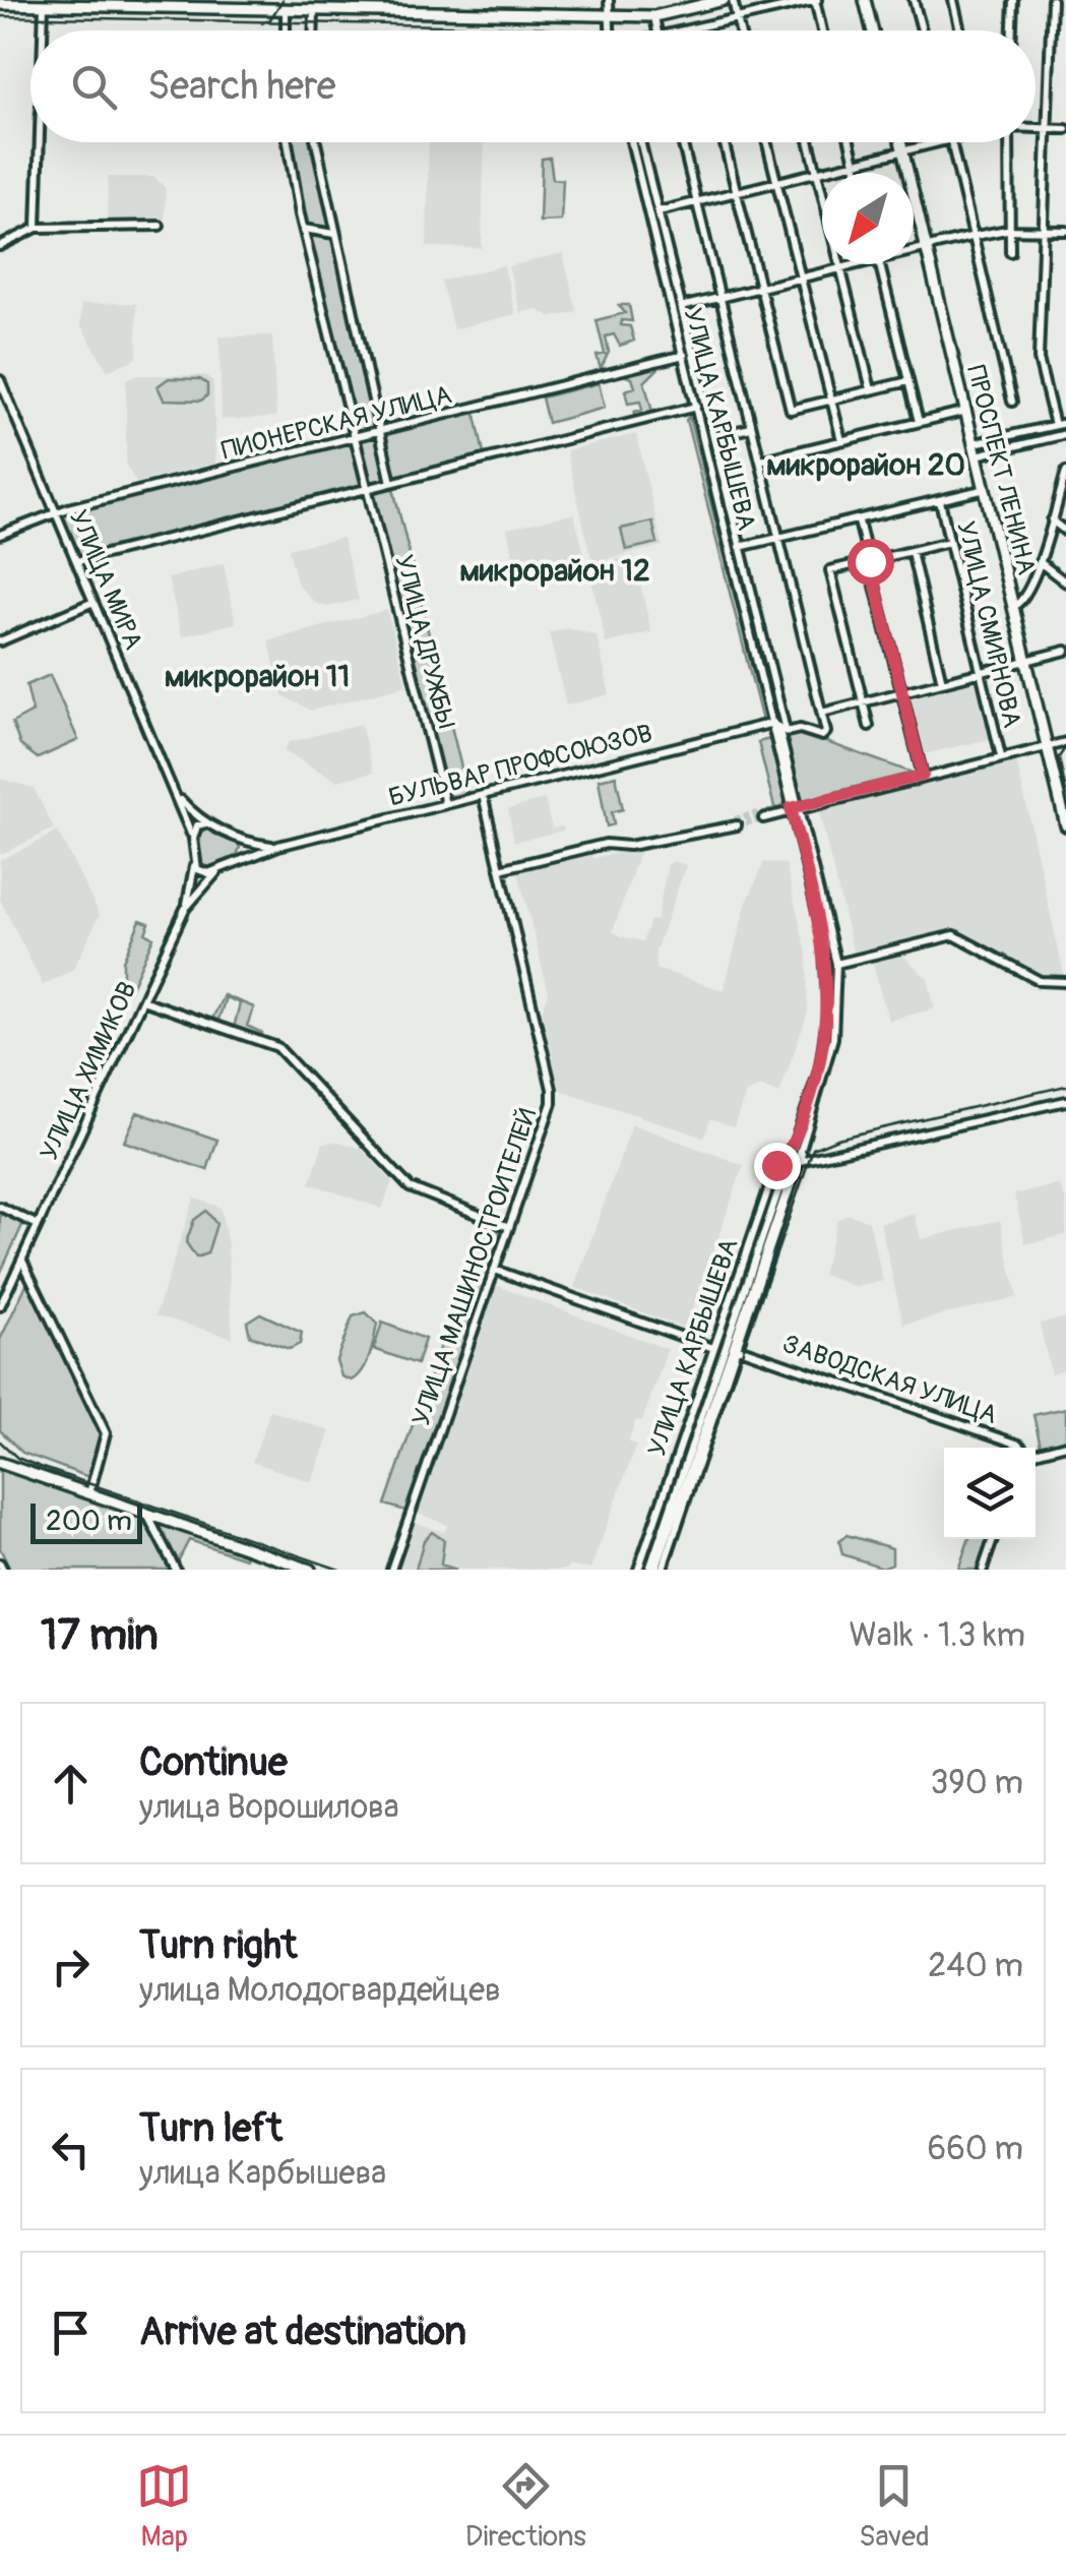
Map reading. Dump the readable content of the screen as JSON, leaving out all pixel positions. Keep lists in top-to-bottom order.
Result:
{
  "streets": {
    "main road": ["ПРОСПЕКТ ЛЕНИНА"],
    "street": [
      "УЛИЦА КАРБЫШЕВА",
      "ПИОНЕРСКАЯ УЛИЦА",
      "УЛИЦА МИРА",
      "УЛИЦА СМИРНОВА",
      "УЛИЦА ДРУЖБЫ",
      "БУЛЬВАР ПРОФСОЮЗОВ",
      "УЛИЦА ХИМИКОВ",
      "УЛИЦА МАШИНОСТРОИТЕЛЕЙ",
      "ЗАВОДСКАЯ УЛИЦА"
    ]
  },
  "crossings": [
    ["УЛИЦА КАРБЫШЕВА", "ПИОНЕРСКАЯ УЛИЦА"],
    ["УЛИЦА КАРБЫШЕВА", "БУЛЬВАР ПРОФСОЮЗОВ"],
    ["УЛИЦА КАРБЫШЕВА", "ЗАВОДСКАЯ УЛИЦА"],
    ["ПИОНЕРСКАЯ УЛИЦА", "УЛИЦА МИРА"],
    ["ПИОНЕРСКАЯ УЛИЦА", "УЛИЦА ДРУЖБЫ"],
    ["УЛИЦА МИРА", "БУЛЬВАР ПРОФСОЮЗОВ"],
    ["УЛИЦА МИРА", "УЛИЦА ХИМИКОВ"],
    ["УЛИЦА ДРУЖБЫ", "БУЛЬВАР ПРОФСОЮЗОВ"],
    ["БУЛЬВАР ПРОФСОЮЗОВ", "УЛИЦА ХИМИКОВ"],
    ["БУЛЬВАР ПРОФСОЮЗОВ", "УЛИЦА МАШИНОСТРОИТЕЛЕЙ"]
  ],
  "districts": ["микрорайон 20", "микрорайон 12", "микрорайон 11"],
  "scale_bar": "200 m",
  "north": "bottom left",
  "page": {
    "search": "Search here",
    "scale": "200 m",
    "heading": ["17 min", "Walk · 1.3 km"],
    "list": [
      ["Continue", "улица Ворошилова", "390 m"],
      ["Turn right", "улица Молодогвардейцев", "240 m"],
      ["Turn left", "улица Карбышева", "660 m"],
      "Arrive at destination"
    ],
    "nav": ["Map", "Directions", "Saved"]
  }
}
